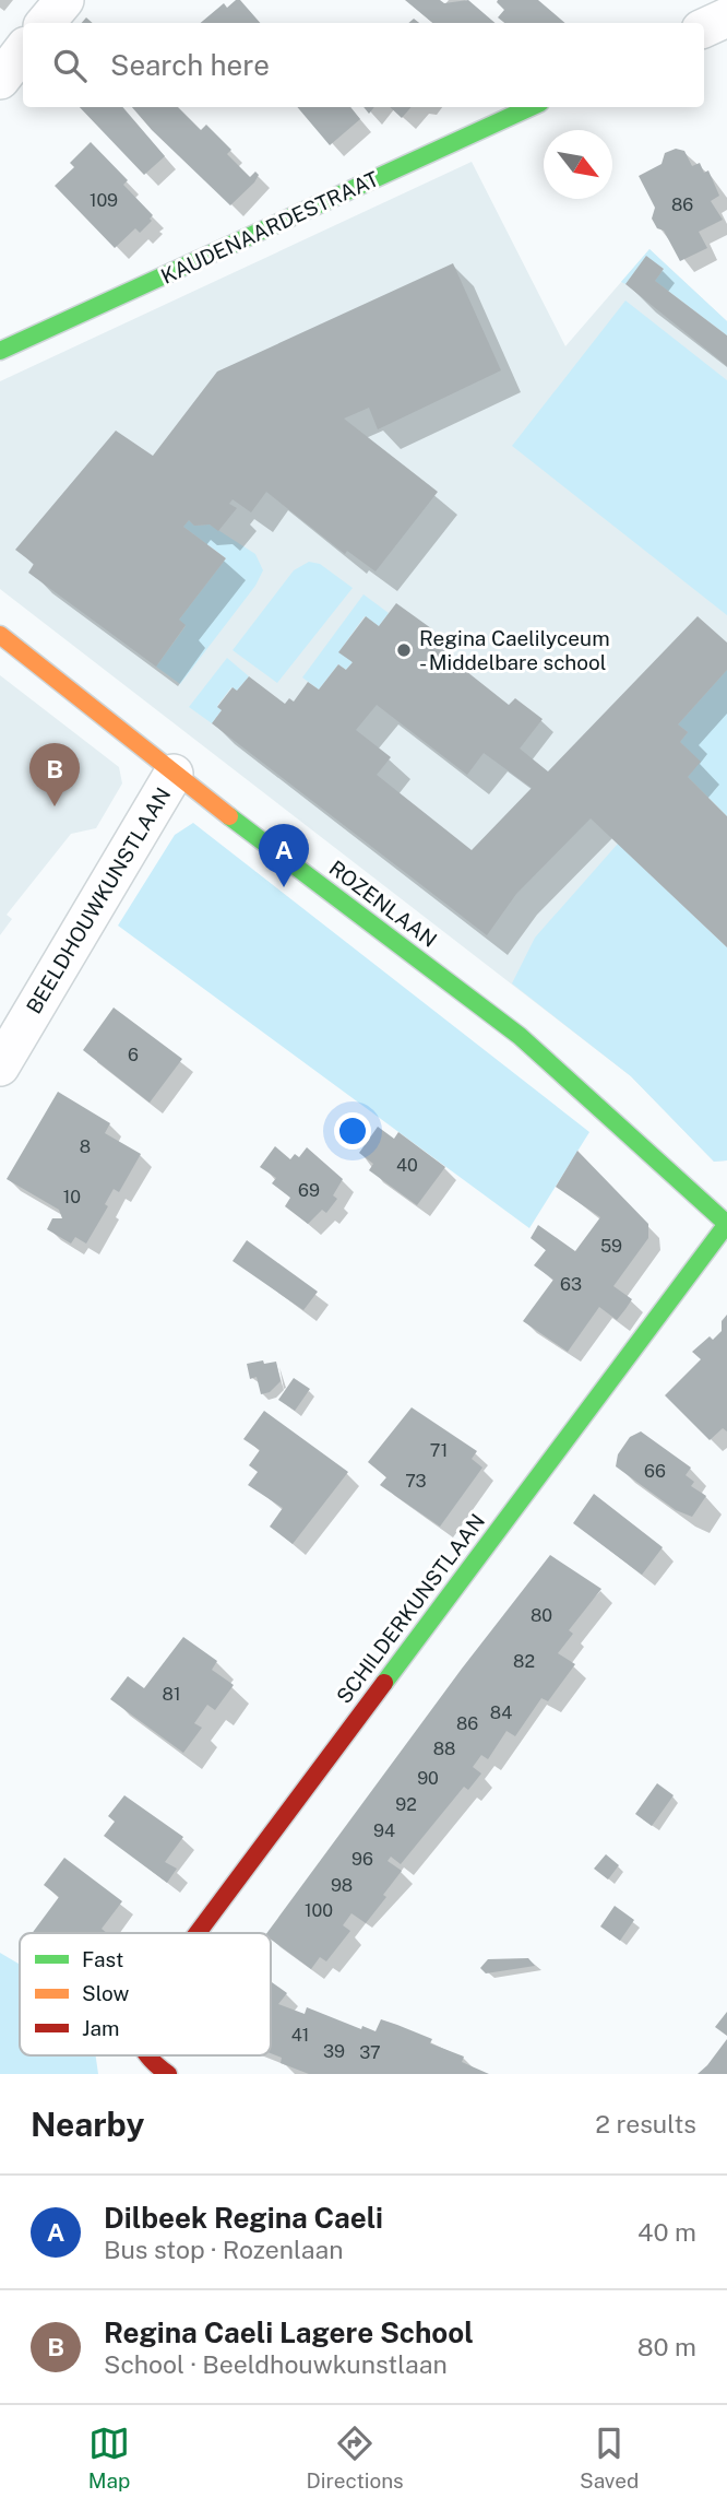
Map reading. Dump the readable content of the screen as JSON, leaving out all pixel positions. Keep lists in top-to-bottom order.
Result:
{
  "streets": {
    "street": [
      "KAUDENAARDESTRAAT",
      "BEELDHOUWKUNSTLAAN",
      "ROZENLAAN",
      "SCHILDERKUNSTLAAN"
    ]
  },
  "crossings": [
    ["BEELDHOUWKUNSTLAAN", "ROZENLAAN"],
    ["ROZENLAAN", "SCHILDERKUNSTLAAN"]
  ],
  "places": ["Regina Caelilyceum - Middelbare school"],
  "house_numbers": [
    "109",
    "86",
    "6",
    "8",
    "40",
    "69",
    "10",
    "59",
    "63",
    "71",
    "66",
    "73",
    "80",
    "82",
    "81",
    "84",
    "86",
    "88",
    "90",
    "92",
    "94",
    "96",
    "98",
    "100",
    "41",
    "39",
    "37"
  ],
  "legend": ["Fast", "Slow", "Jam"],
  "north": "bottom right",
  "page": {
    "search": "Search here",
    "pins": ["B", "A"],
    "heading": ["Nearby", "2 results"],
    "list": [
      {
        "mark": "A",
        "name": "Dilbeek Regina Caeli",
        "note": "Bus stop · Rozenlaan",
        "value": "40 m"
      },
      {
        "mark": "B",
        "name": "Regina Caeli Lagere School",
        "note": "School · Beeldhouwkunstlaan",
        "value": "80 m"
      }
    ],
    "nav": ["Map", "Directions", "Saved"]
  }
}
